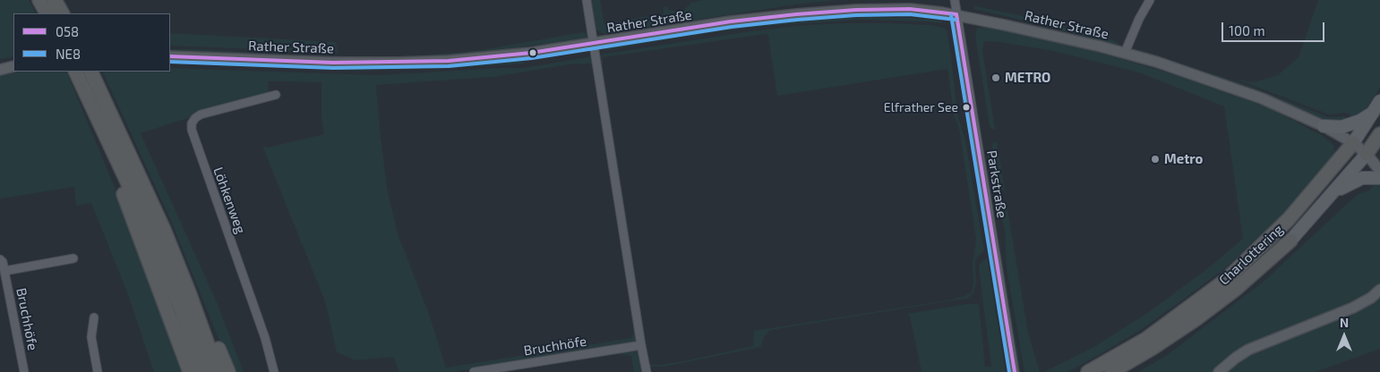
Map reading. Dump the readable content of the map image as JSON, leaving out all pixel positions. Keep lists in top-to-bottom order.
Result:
{
  "streets": {
    "highway": ["Charlottering"],
    "main road": ["Rather Straße"],
    "street": ["Parkstraße", "Löhkenweg", "Bruchhöfe"]
  },
  "crossings": [
    ["Rather Straße", "Parkstraße"],
    ["Rather Straße", "Charlottering"]
  ],
  "places": ["METRO", "Elfrather See", "Metro"],
  "lines": ["transit line 058", "transit line NE8"],
  "legend": ["058", "NE8"],
  "scale_bar": "100 m",
  "north": "top"
}
